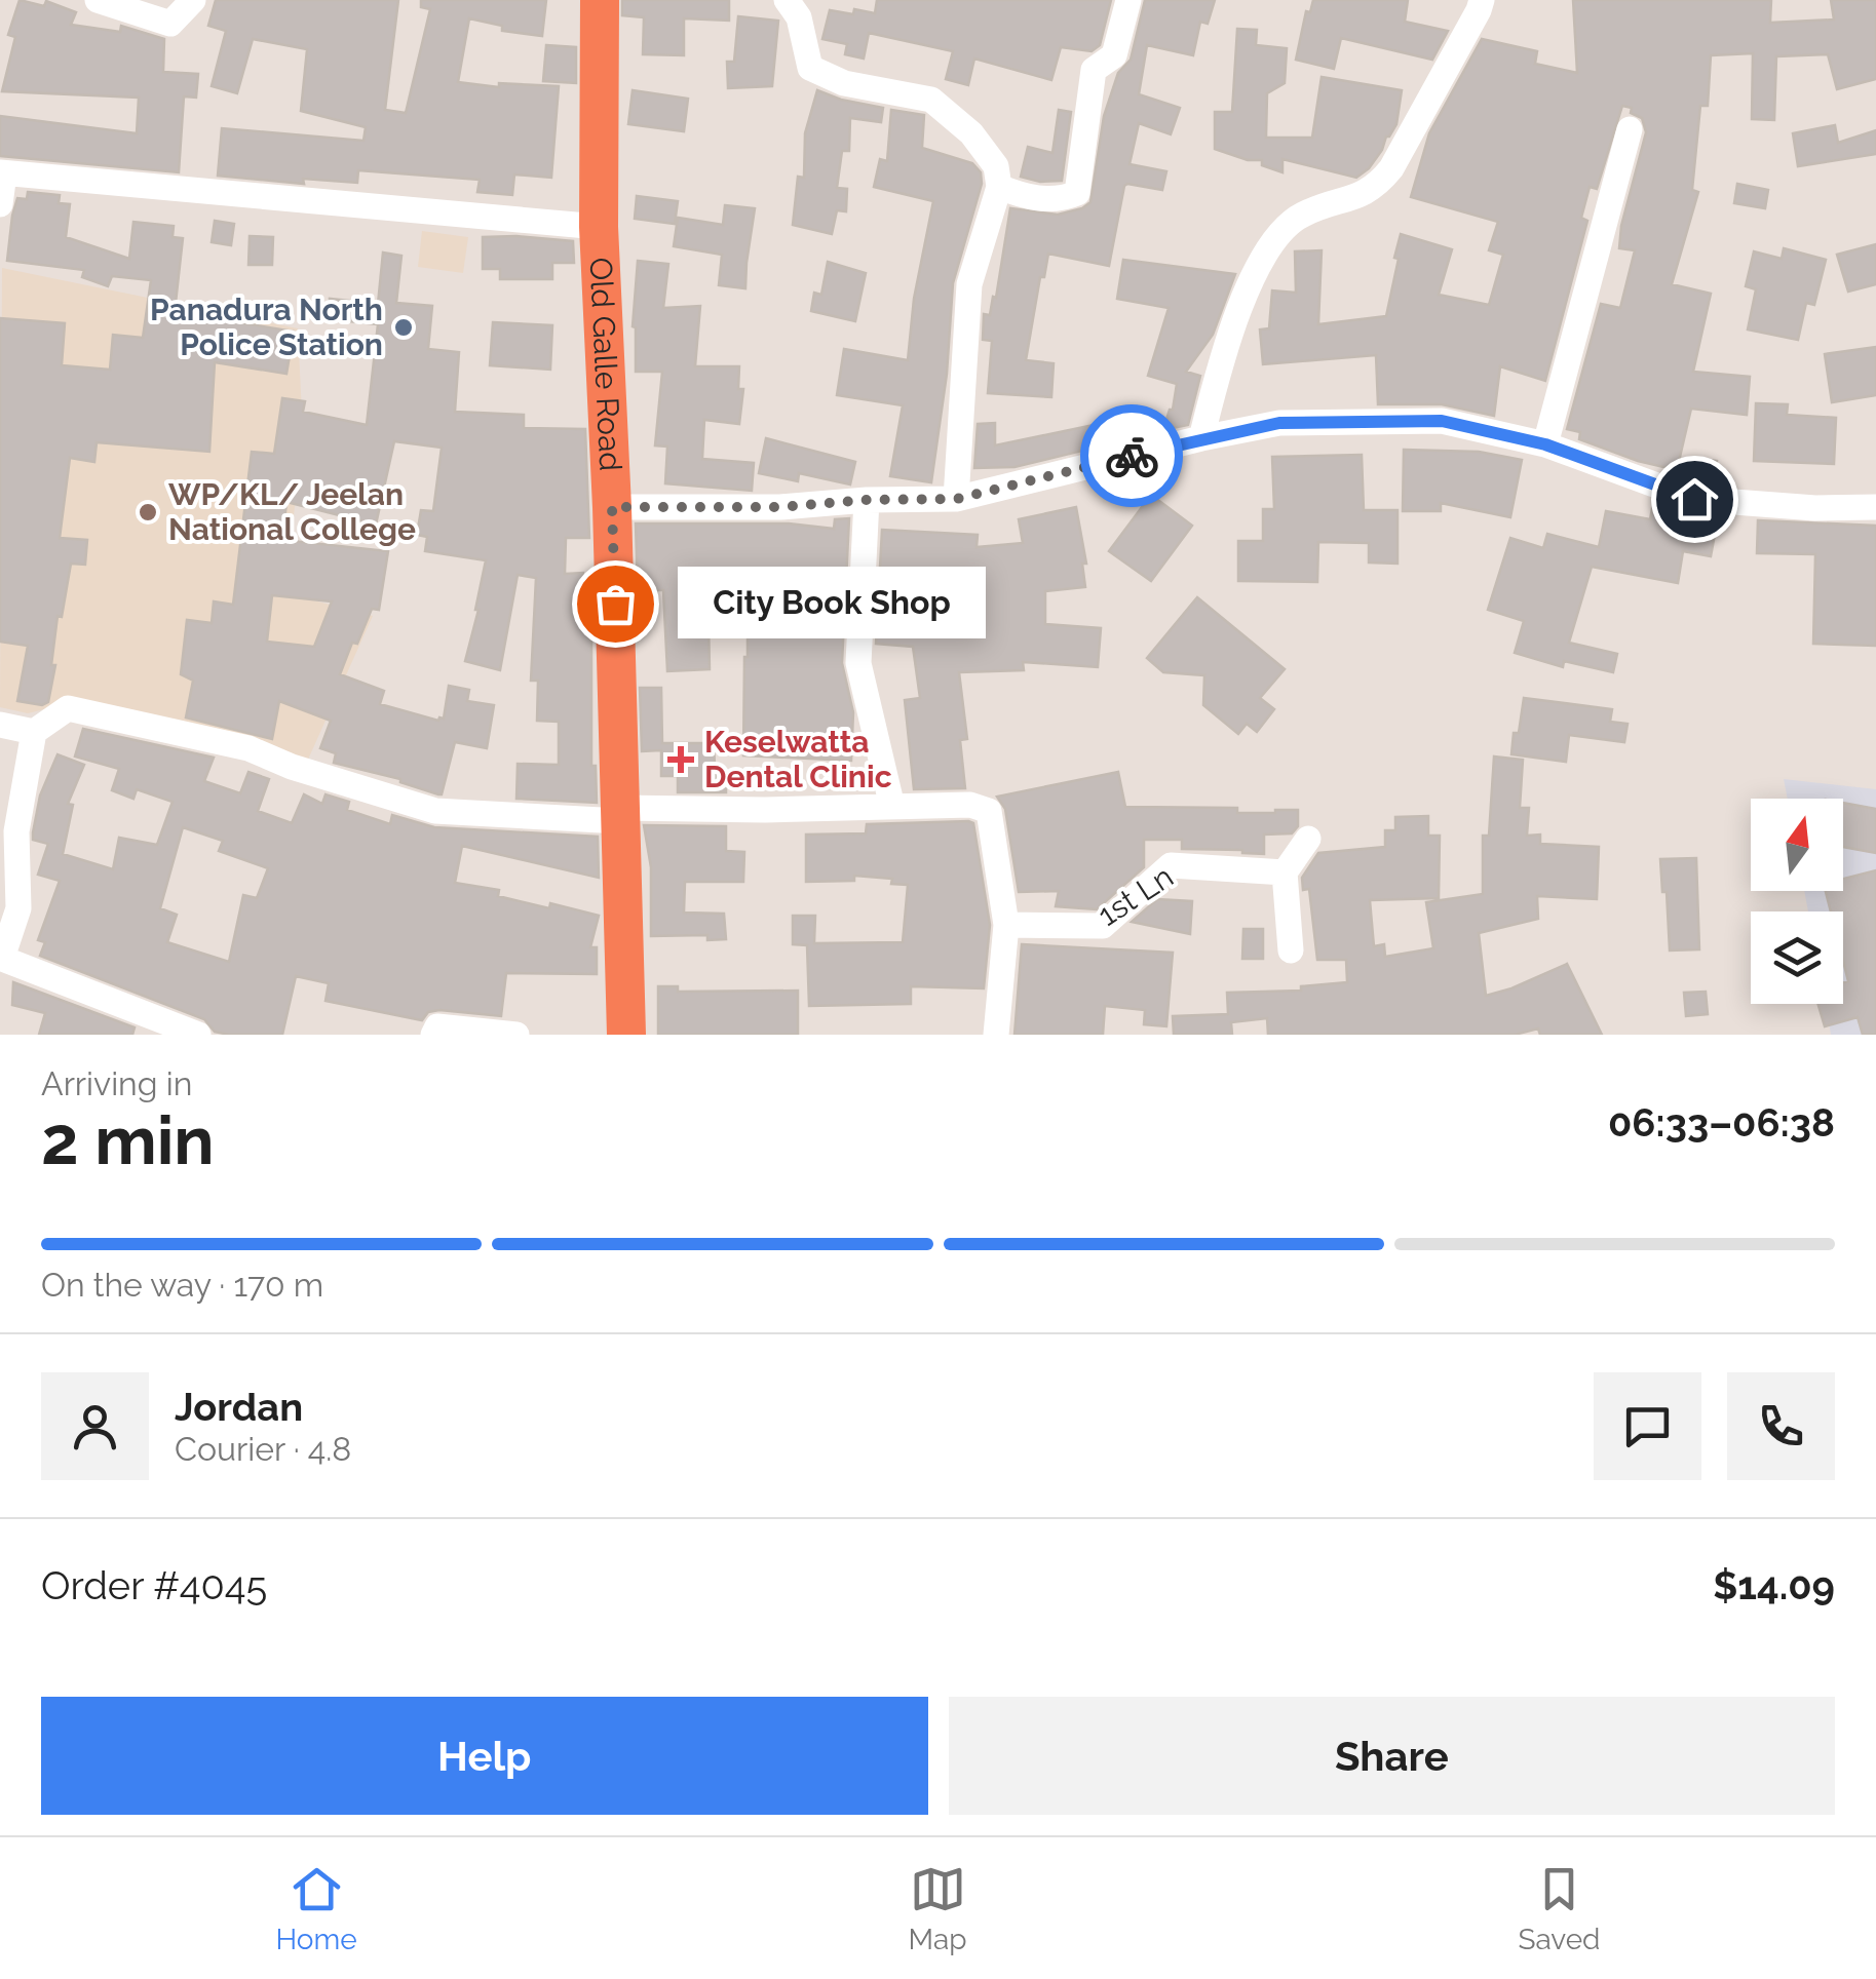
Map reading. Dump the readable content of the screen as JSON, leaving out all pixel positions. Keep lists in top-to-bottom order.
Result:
{
  "streets": {
    "highway": ["Old Galle Road"],
    "street": ["1st Ln"]
  },
  "places": {
    "other": ["Panadura North Police Station", "WP/KL/ Jeelan National College", "City Book Shop"],
    "health": ["Keselwatta Dental Clinic"]
  },
  "north": "top",
  "page": {
    "bubble": "City Book Shop",
    "heading": ["2 min", "Arriving in", "06:33–06:38"],
    "panel": [
      "Jordan",
      "Courier · 4.8",
      "Order #4045",
      "$14.09"
    ],
    "bar": "On the way · 170 m",
    "buttons": ["Help", "Share"],
    "tabs": ["Home", "Map", "Saved"]
  }
}
